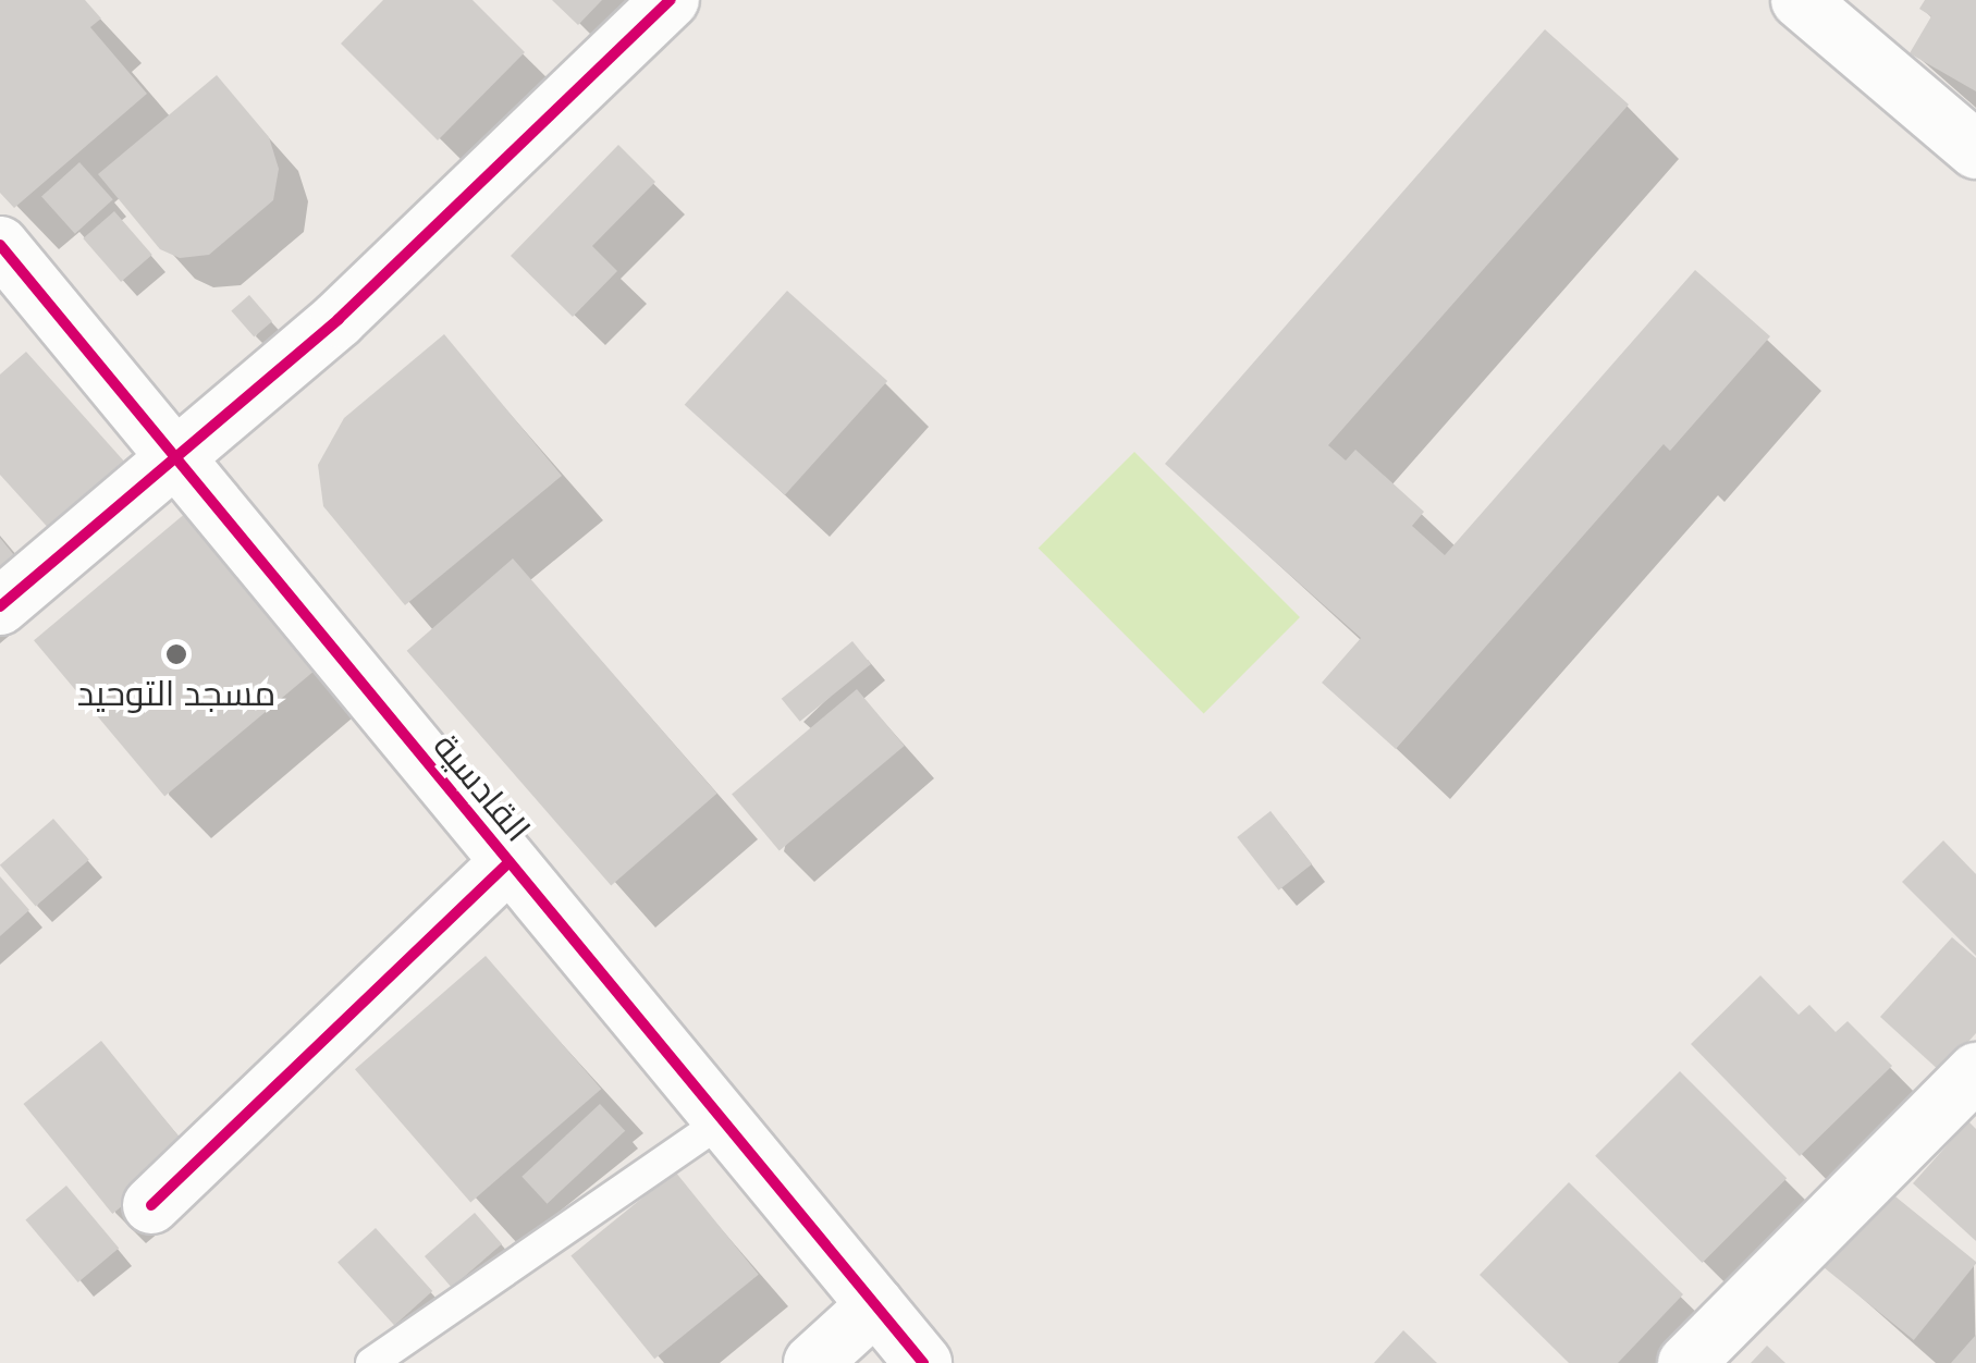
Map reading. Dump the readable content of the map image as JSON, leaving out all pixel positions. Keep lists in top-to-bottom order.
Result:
{
  "streets": {
    "street": ["القادسية"]
  },
  "places": ["مسجد التوحيد"]
}
